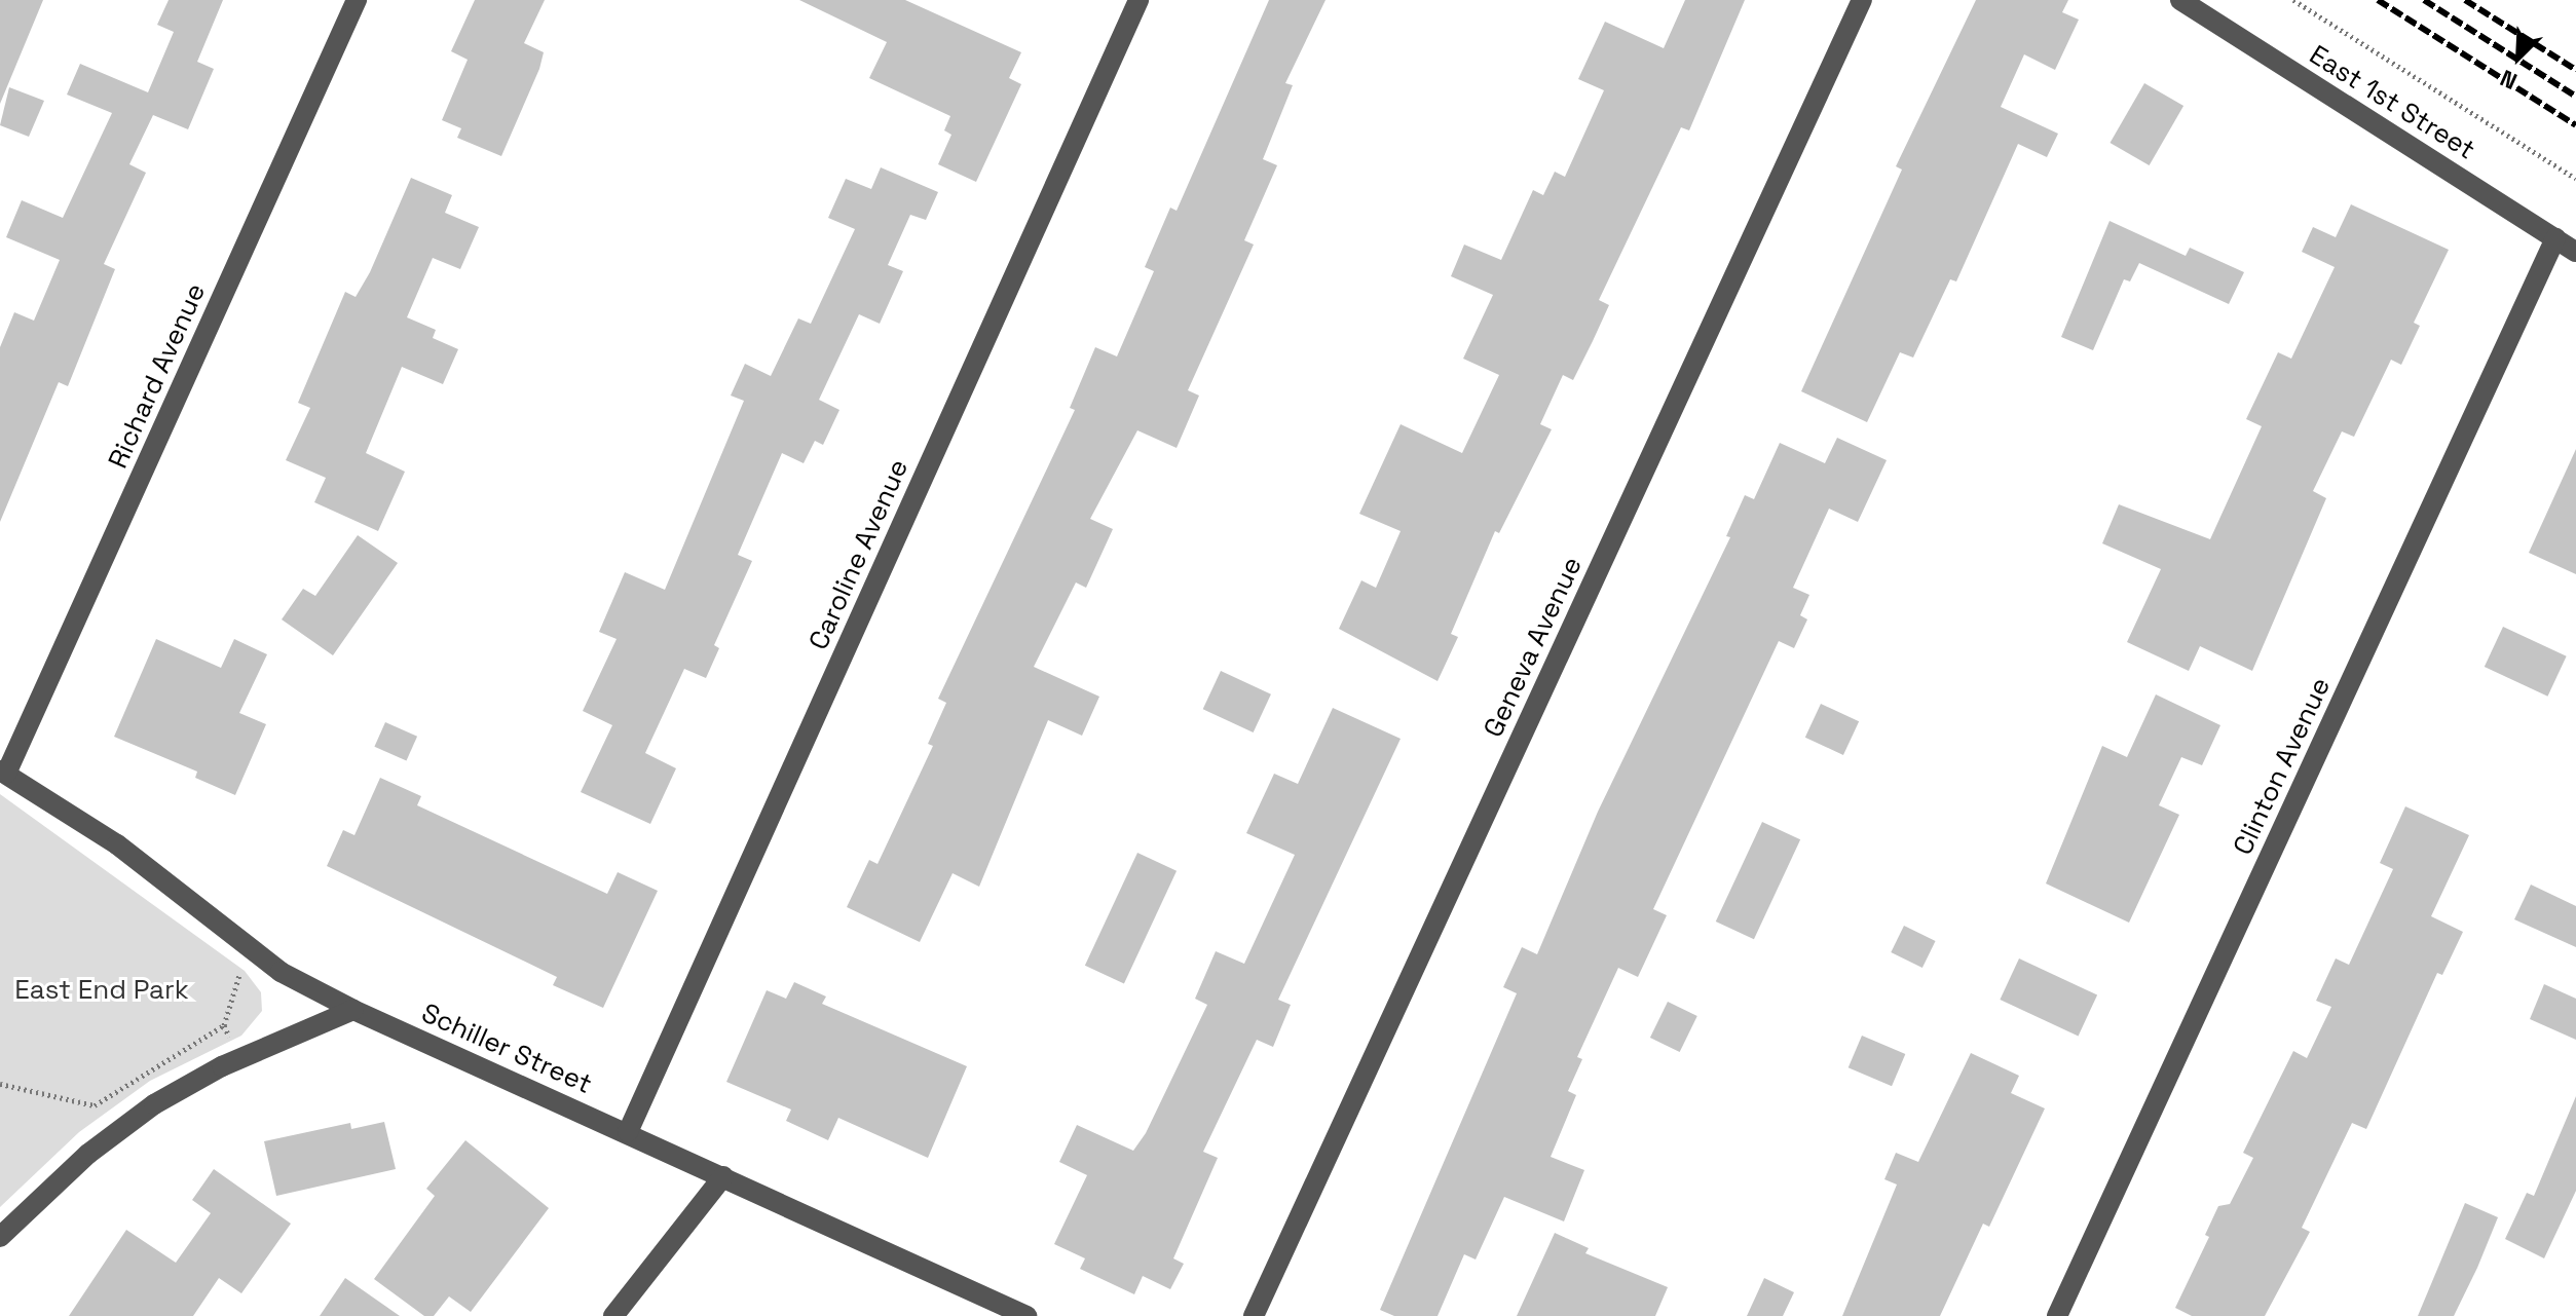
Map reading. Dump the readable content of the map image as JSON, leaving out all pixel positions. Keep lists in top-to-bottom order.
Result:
{
  "streets": {
    "street": [
      "East 1st Street",
      "Richard Avenue",
      "Caroline Avenue",
      "Geneva Avenue",
      "Clinton Avenue",
      "Schiller Street"
    ]
  },
  "crossings": [
    ["East 1st Street", "Clinton Avenue"],
    ["Richard Avenue", "Schiller Street"],
    ["Caroline Avenue", "Schiller Street"]
  ],
  "parks": ["East End Park"],
  "north": "bottom left"
}
